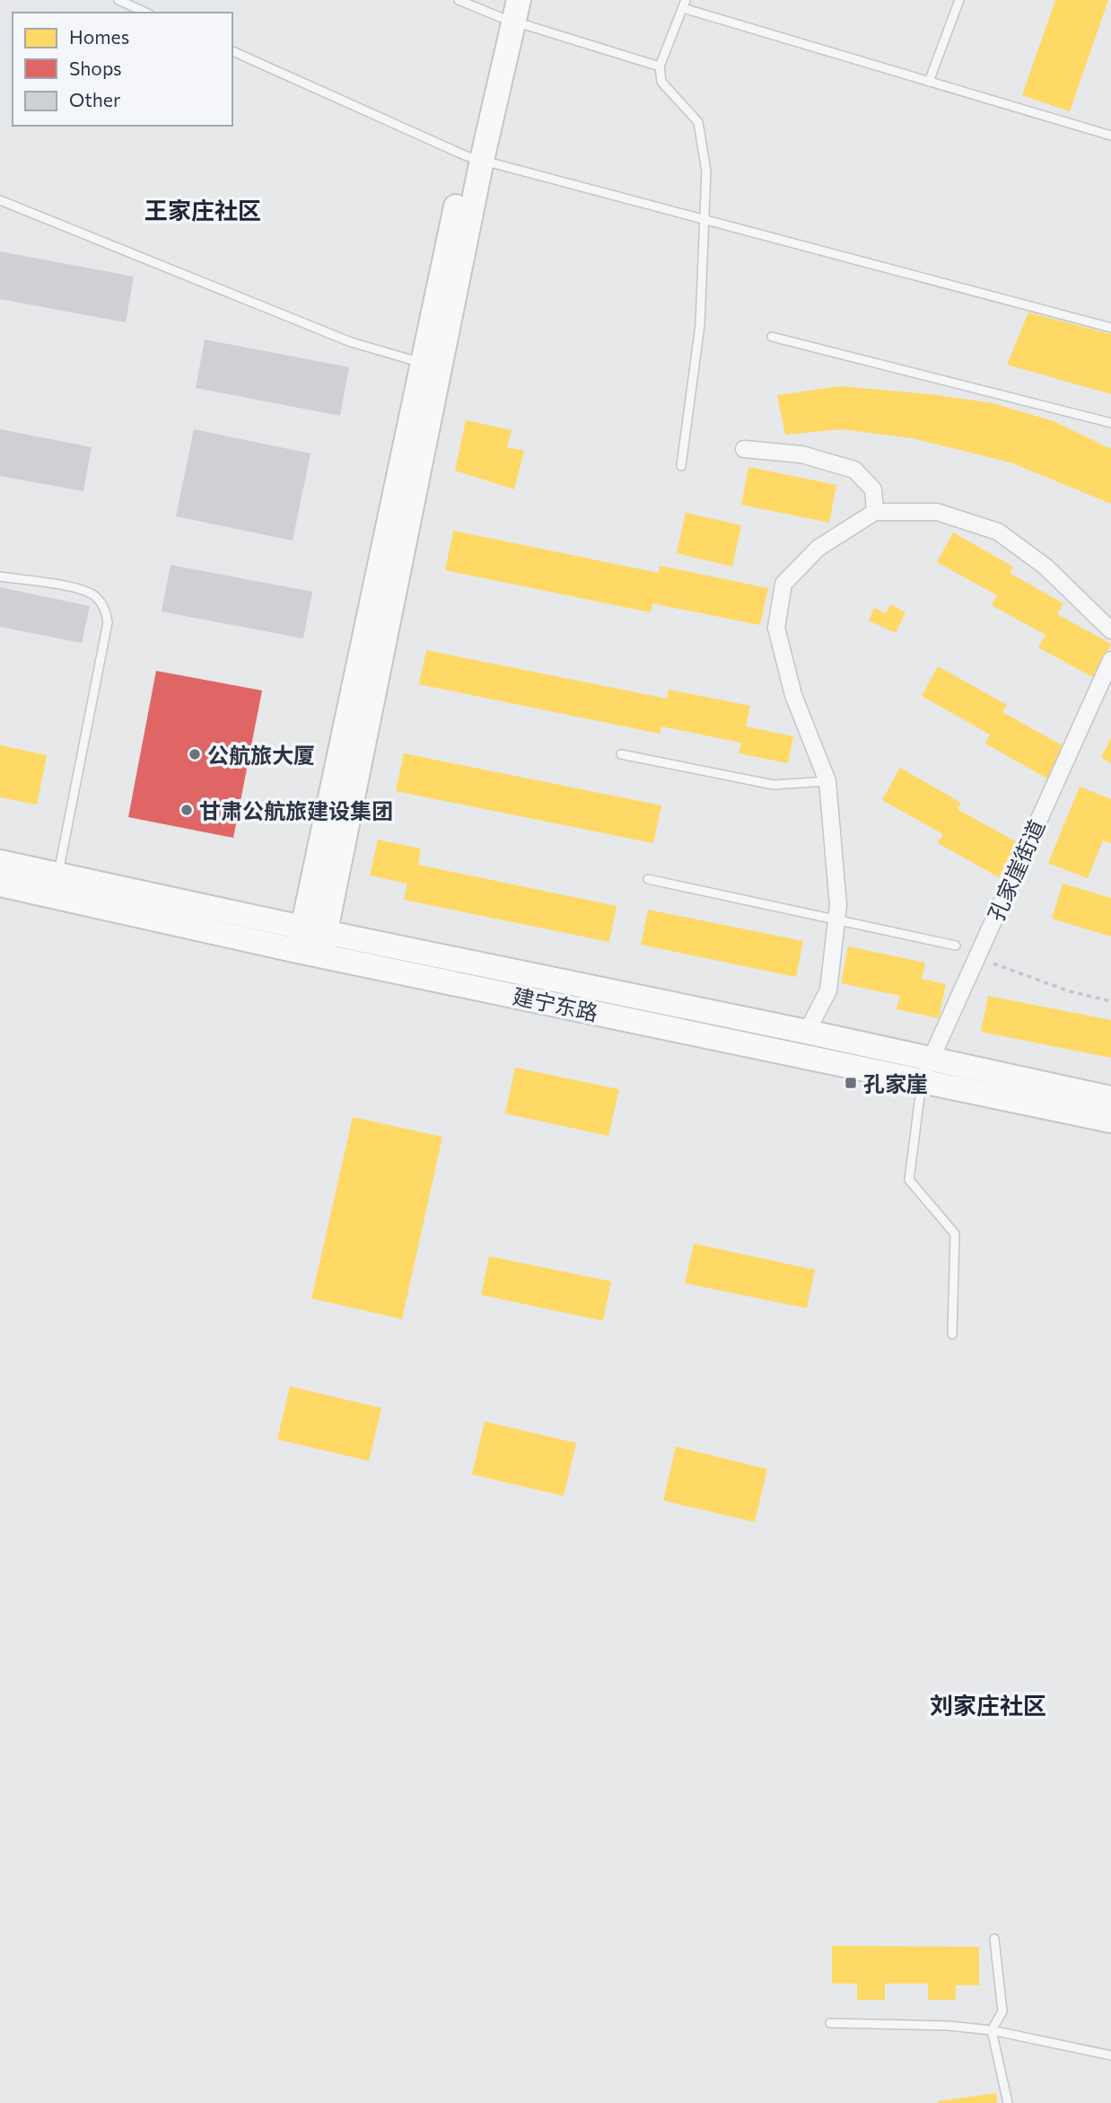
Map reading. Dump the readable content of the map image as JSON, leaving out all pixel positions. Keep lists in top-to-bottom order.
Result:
{
  "streets": {
    "main road": ["建宁东路"],
    "street": ["孔家崖街道"]
  },
  "crossings": [
    ["孔家崖街道", "建宁东路"]
  ],
  "districts": ["王家庄社区", "刘家庄社区"],
  "places": {
    "other": ["公航旅大厦", "甘肃公航旅建设集团"],
    "transit": ["孔家崖"]
  },
  "legend": ["Homes", "Shops", "Other"]
}
